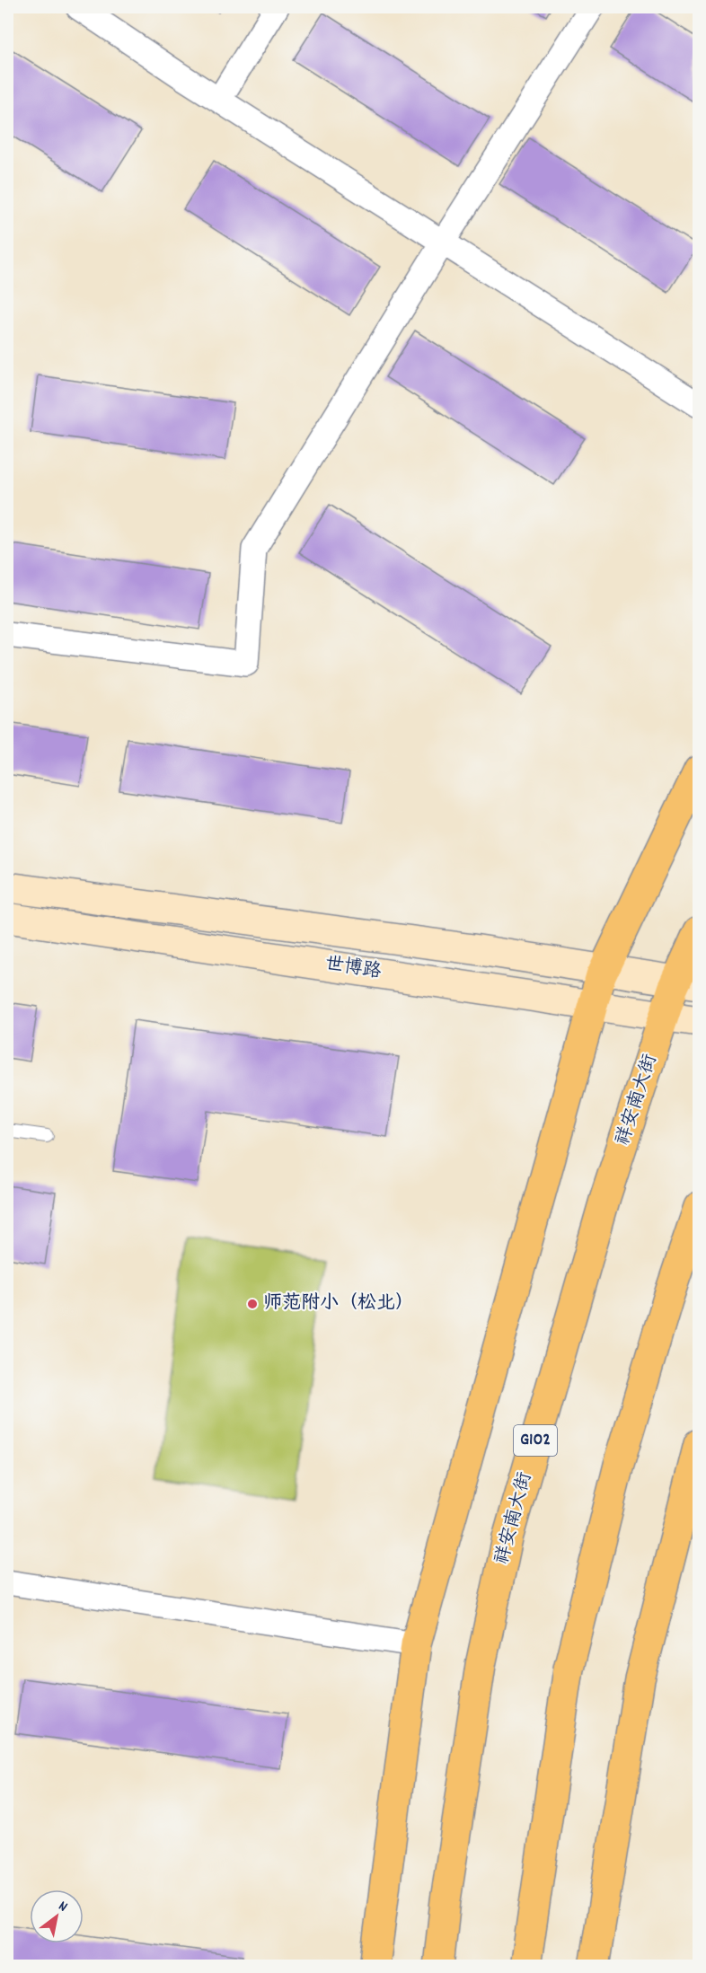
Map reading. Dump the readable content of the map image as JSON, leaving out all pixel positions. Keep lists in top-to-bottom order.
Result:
{
  "streets": {
    "highway": ["祥安南大街", "G102"],
    "main road": ["世博路"]
  },
  "crossings": [
    ["世博路", "祥安南大街"]
  ],
  "places": ["师范附小（松北）"],
  "north": "top right"
}
